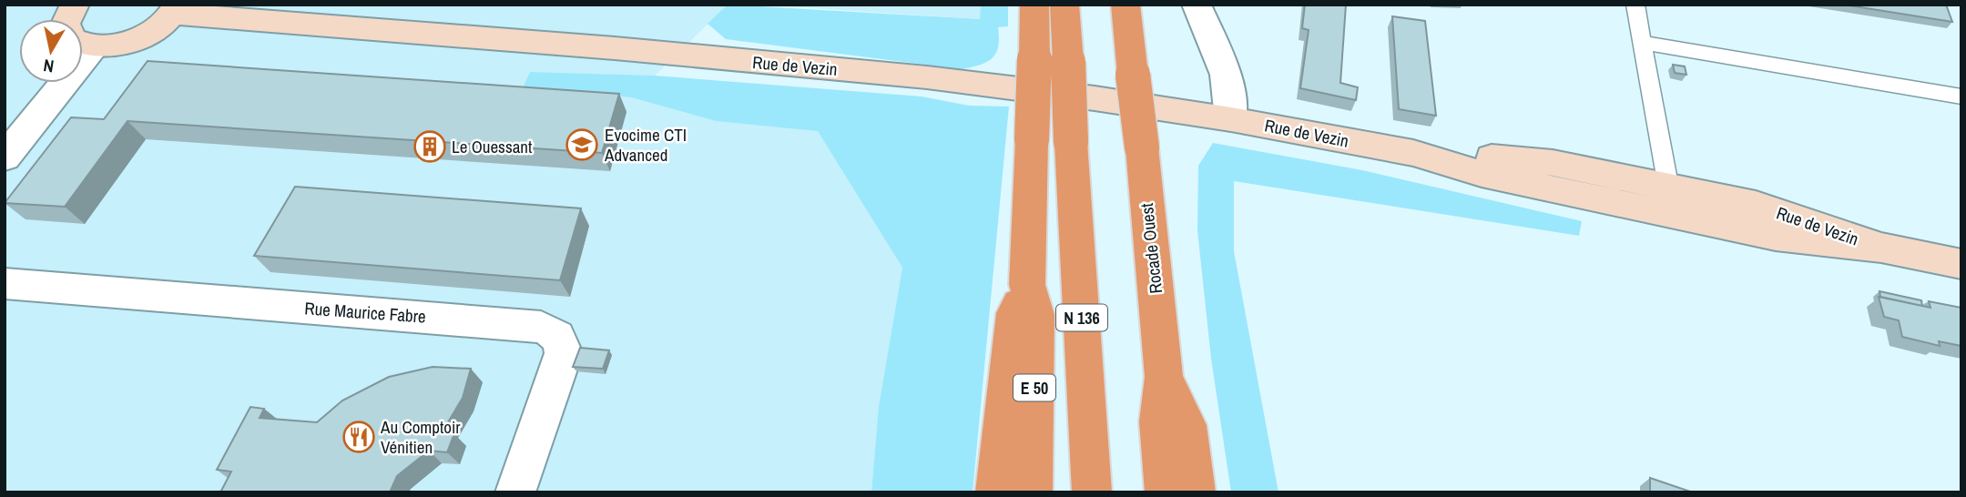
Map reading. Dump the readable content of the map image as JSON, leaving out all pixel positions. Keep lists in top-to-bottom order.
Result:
{
  "streets": {
    "highway": ["Rocade Ouest", "N 136", "E 50"],
    "main road": ["Rue de Vezin"],
    "street": ["Rue Maurice Fabre"]
  },
  "places": {
    "school or university": ["Evocime CTI Advanced"],
    "building": ["Le Ouessant"],
    "restaurant": ["Au Comptoir Vénitien"]
  },
  "north": "bottom"
}
